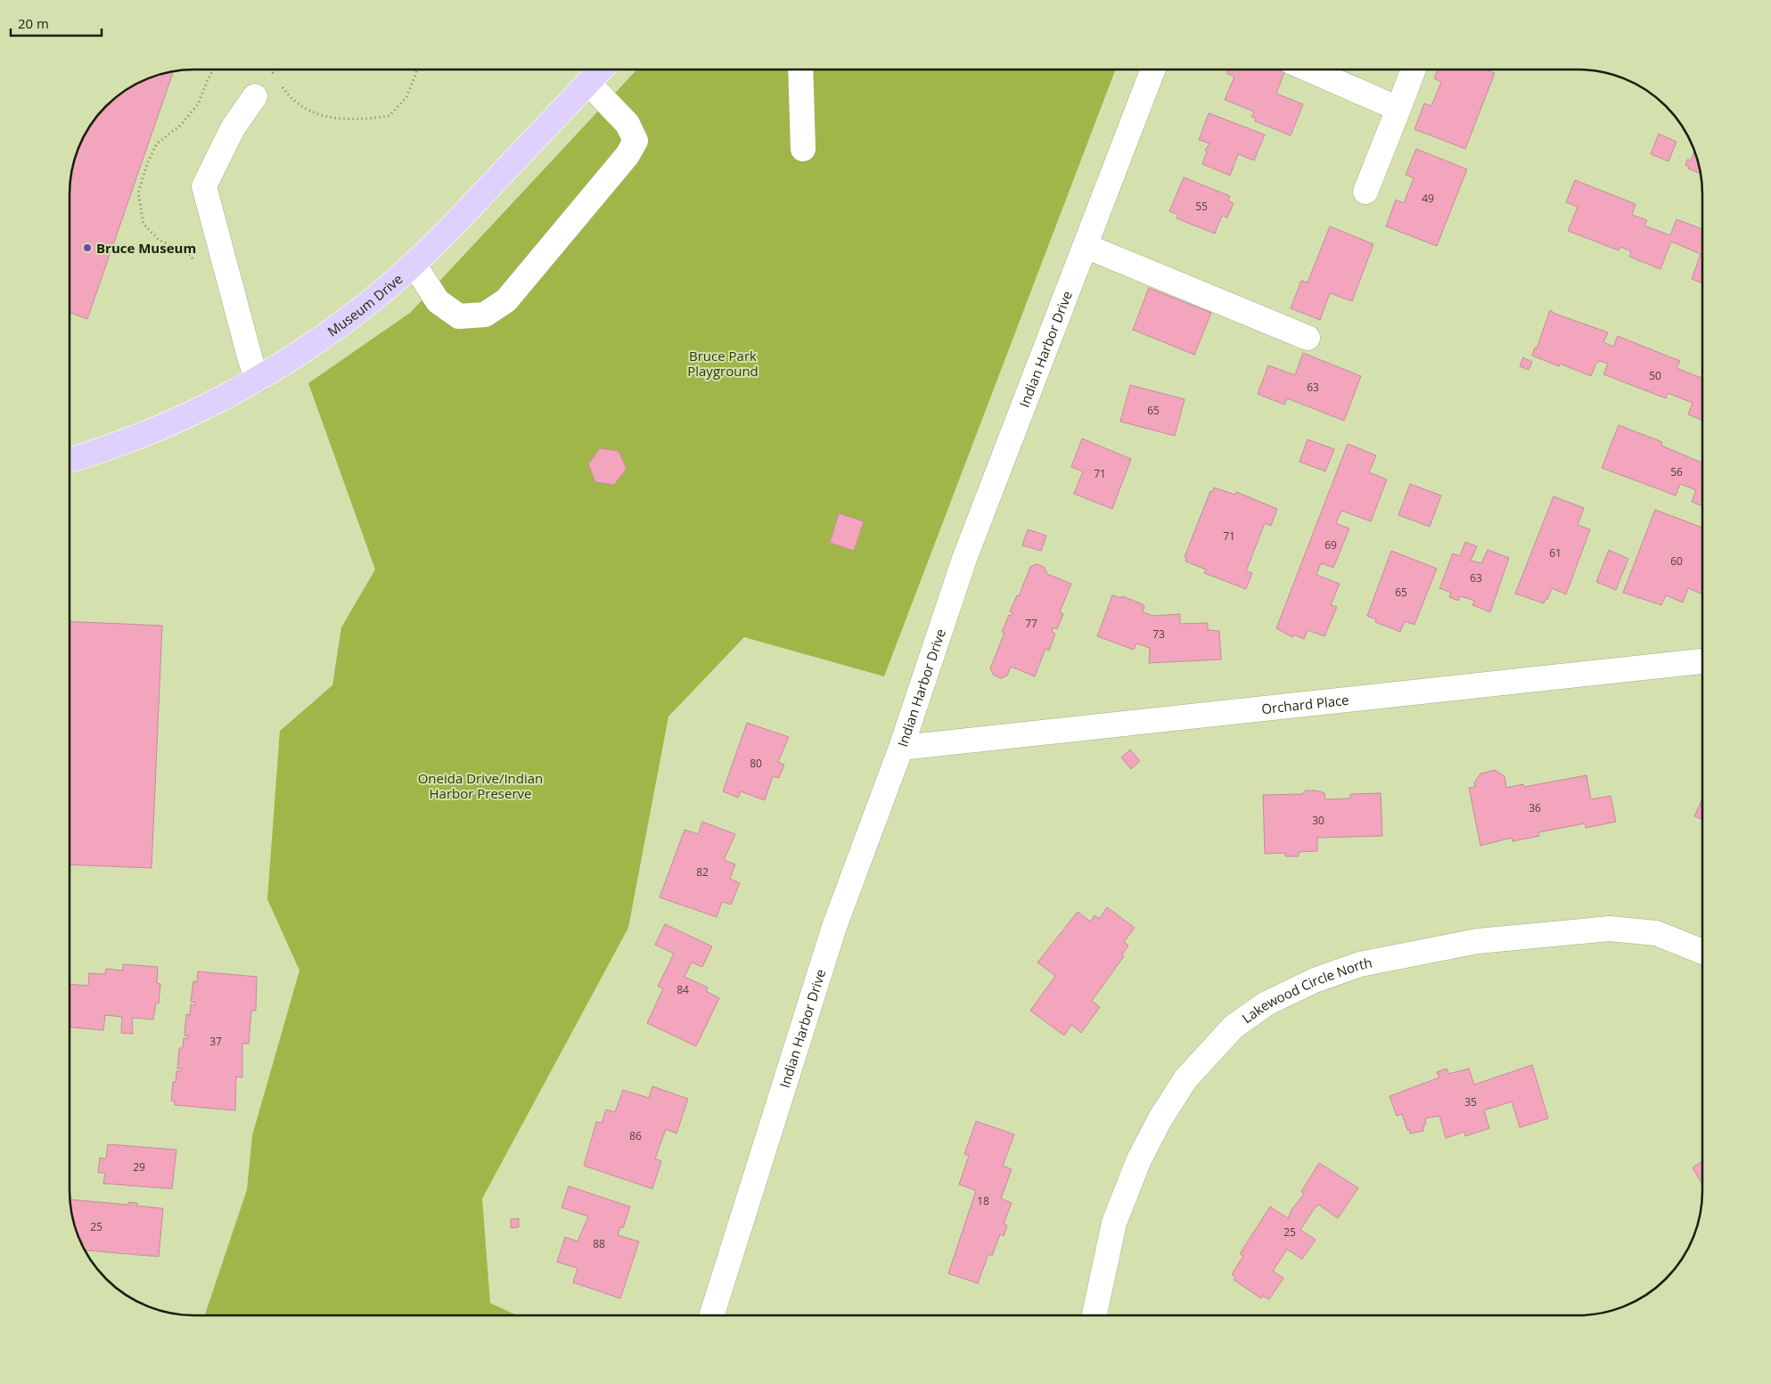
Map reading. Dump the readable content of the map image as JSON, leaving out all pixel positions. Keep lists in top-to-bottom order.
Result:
{
  "streets": {
    "main road": ["Museum Drive"],
    "street": ["Indian Harbor Drive", "Orchard Place", "Lakewood Circle North"]
  },
  "crossings": [
    ["Indian Harbor Drive", "Orchard Place"]
  ],
  "parks": ["Bruce Park Playground", "Oneida Drive/Indian Harbor Preserve"],
  "places": ["Bruce Museum"],
  "house_numbers": [
    "49",
    "55",
    "50",
    "63",
    "65",
    "56",
    "71",
    "71",
    "69",
    "61",
    "60",
    "63",
    "65",
    "77",
    "73",
    "80",
    "36",
    "30",
    "82",
    "84",
    "37",
    "35",
    "86",
    "29",
    "18",
    "25",
    "25",
    "88"
  ],
  "scale_bar": "20 m"
}
